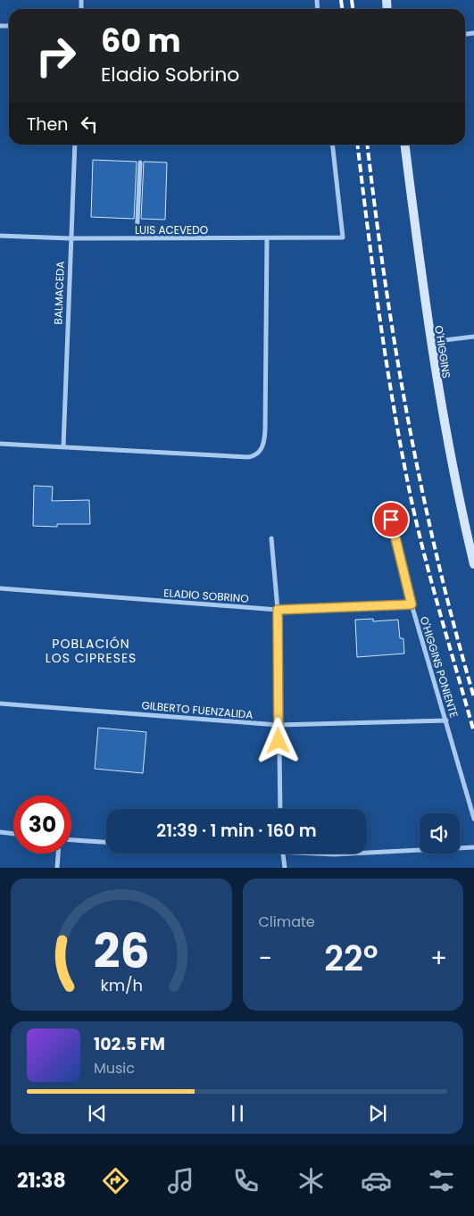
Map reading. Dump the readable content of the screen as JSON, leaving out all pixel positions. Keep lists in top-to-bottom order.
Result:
{
  "streets": {
    "street": [
      "LUIS ACEVEDO",
      "BALMACEDA",
      "O'HIGGINS",
      "ELADIO SOBRINO",
      "O'HIGGINS PONIENTE",
      "GILBERTO FUENZALIDA"
    ]
  },
  "crossings": [
    ["LUIS ACEVEDO", "BALMACEDA"],
    ["ELADIO SOBRINO", "O'HIGGINS PONIENTE"],
    ["O'HIGGINS PONIENTE", "GILBERTO FUENZALIDA"]
  ],
  "districts": ["POBLACIÓN LOS CIPRESES"],
  "page": {
    "turn": ["60 m", "Eladio Sobrino"],
    "then": "Then",
    "limit": "30",
    "trip": "21:39 · 1 min · 160 m",
    "tile": "Climate",
    "heat": ["−", "22°", "+"],
    "song": ["102.5 FM", "Music"],
    "tabs": "21:38",
    "gauge": ["26", "km/h"]
  }
}
